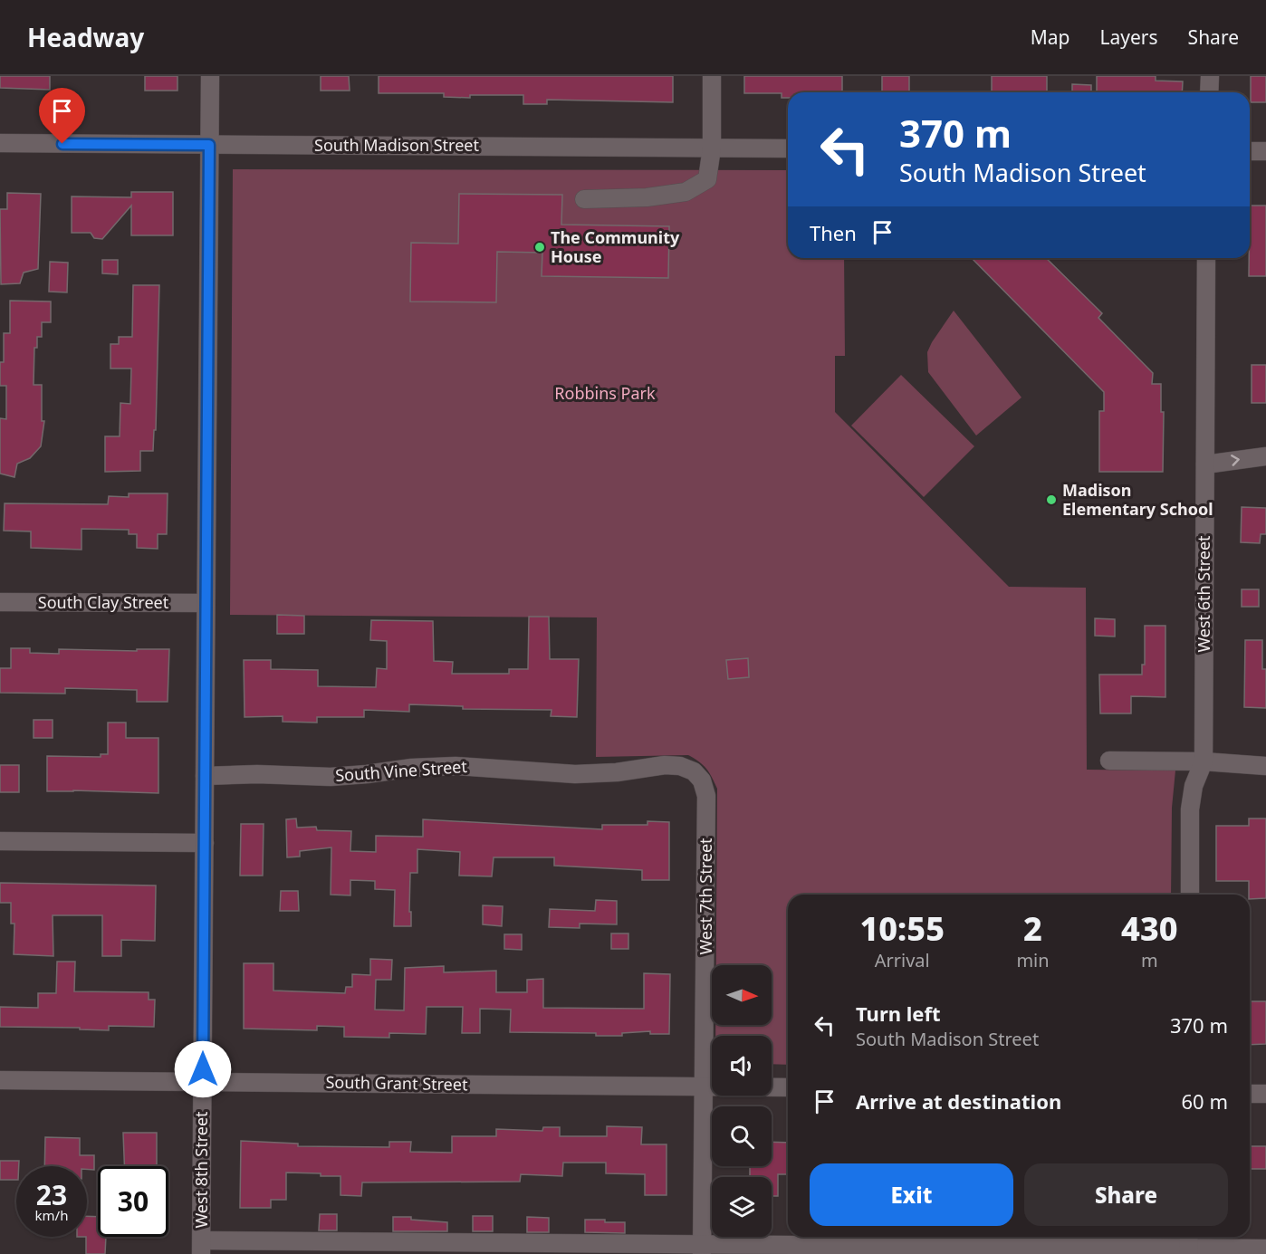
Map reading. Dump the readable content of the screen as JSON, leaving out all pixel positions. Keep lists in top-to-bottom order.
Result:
{
  "streets": {
    "street": [
      "South Madison Street",
      "West 6th Street",
      "South Clay Street",
      "South Vine Street",
      "West 7th Street",
      "South Grant Street",
      "West 8th Street"
    ]
  },
  "crossings": [
    ["South Madison Street", "West 8th Street"],
    ["South Clay Street", "West 8th Street"],
    ["South Vine Street", "West 7th Street"],
    ["South Vine Street", "West 8th Street"],
    ["West 7th Street", "South Grant Street"],
    ["South Grant Street", "West 8th Street"]
  ],
  "parks": ["Robbins Park"],
  "places": ["The Community House", "Madison Elementary School"],
  "north": "right",
  "page": {
    "header": "Headway",
    "nav": ["Map", "Layers", "Share"],
    "turn": ["370 m", "South Madison Street"],
    "then": "Then",
    "eta": [
      "10:55",
      "Arrival",
      "2",
      "min",
      "430",
      "m"
    ],
    "list": [
      {
        "name": "Turn left",
        "note": "South Madison Street",
        "value": "370 m"
      },
      {
        "name": "Arrive at destination",
        "value": "60 m"
      }
    ],
    "buttons": ["Exit", "Share"],
    "speed": "23 km/h",
    "limit": "30"
  }
}
